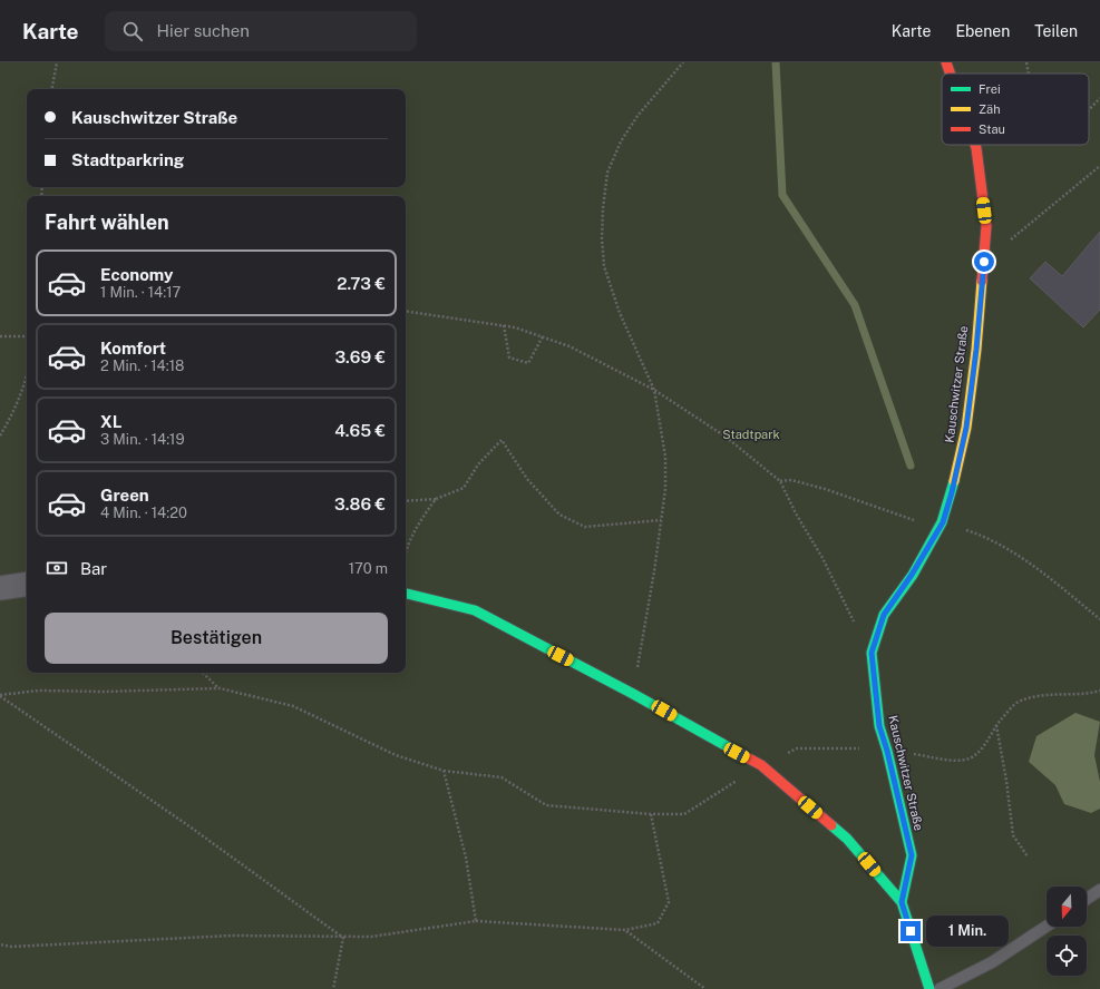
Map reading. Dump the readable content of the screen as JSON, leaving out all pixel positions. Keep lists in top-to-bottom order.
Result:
{
  "streets": {
    "street": ["Kauschwitzer Straße"]
  },
  "parks": ["Stadtpark"],
  "legend": ["Frei", "Zäh", "Stau"],
  "north": "bottom",
  "page": {
    "header": "Karte",
    "search": "Hier suchen",
    "nav": ["Karte", "Ebenen", "Teilen"],
    "banner": ["Kauschwitzer Straße", "Stadtparkring"],
    "heading": "Fahrt wählen",
    "list": [
      {
        "name": "Economy",
        "note": "1 Min. · 14:17",
        "value": "2.73 €"
      },
      {
        "name": "Komfort",
        "note": "2 Min. · 14:18",
        "value": "3.69 €"
      },
      {
        "name": "XL",
        "note": "3 Min. · 14:19",
        "value": "4.65 €"
      },
      {
        "name": "Green",
        "note": "4 Min. · 14:20",
        "value": "3.86 €"
      }
    ],
    "pay": ["Bar", "170 m"],
    "buttons": "Bestätigen",
    "bubble": "1 Min."
  }
}
